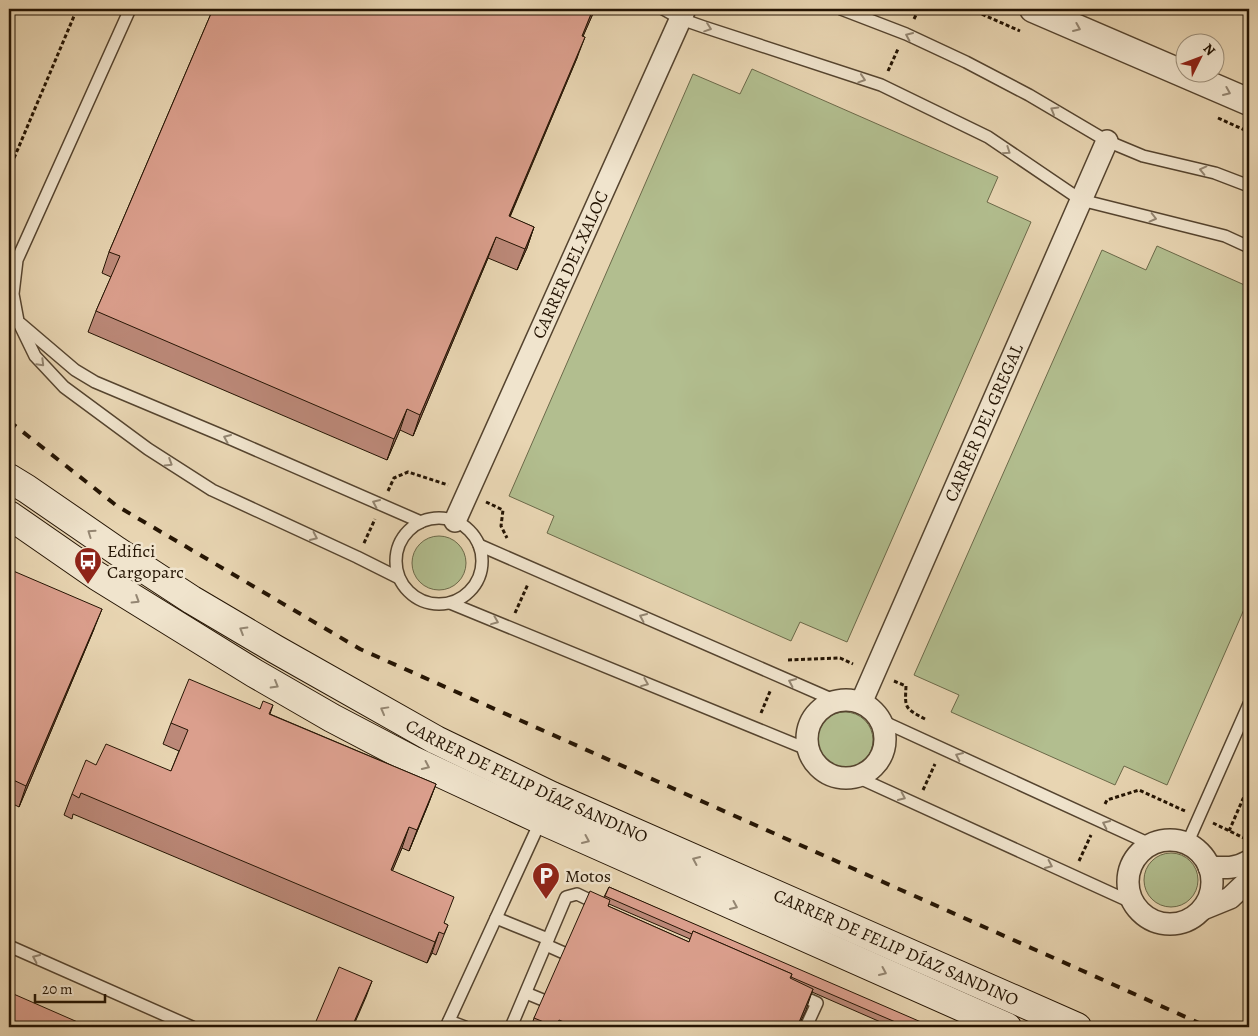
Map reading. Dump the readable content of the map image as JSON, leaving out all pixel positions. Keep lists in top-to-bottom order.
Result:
{
  "streets": {
    "main road": ["CARRER DE FELIP DÍAZ SANDINO"],
    "street": ["CARRER DEL XALOC", "CARRER DEL GREGAL"]
  },
  "places": {
    "bus stop": ["Edifici Cargoparc"],
    "parking": ["Motos"]
  },
  "scale_bar": "20 m",
  "north": "top right"
}
